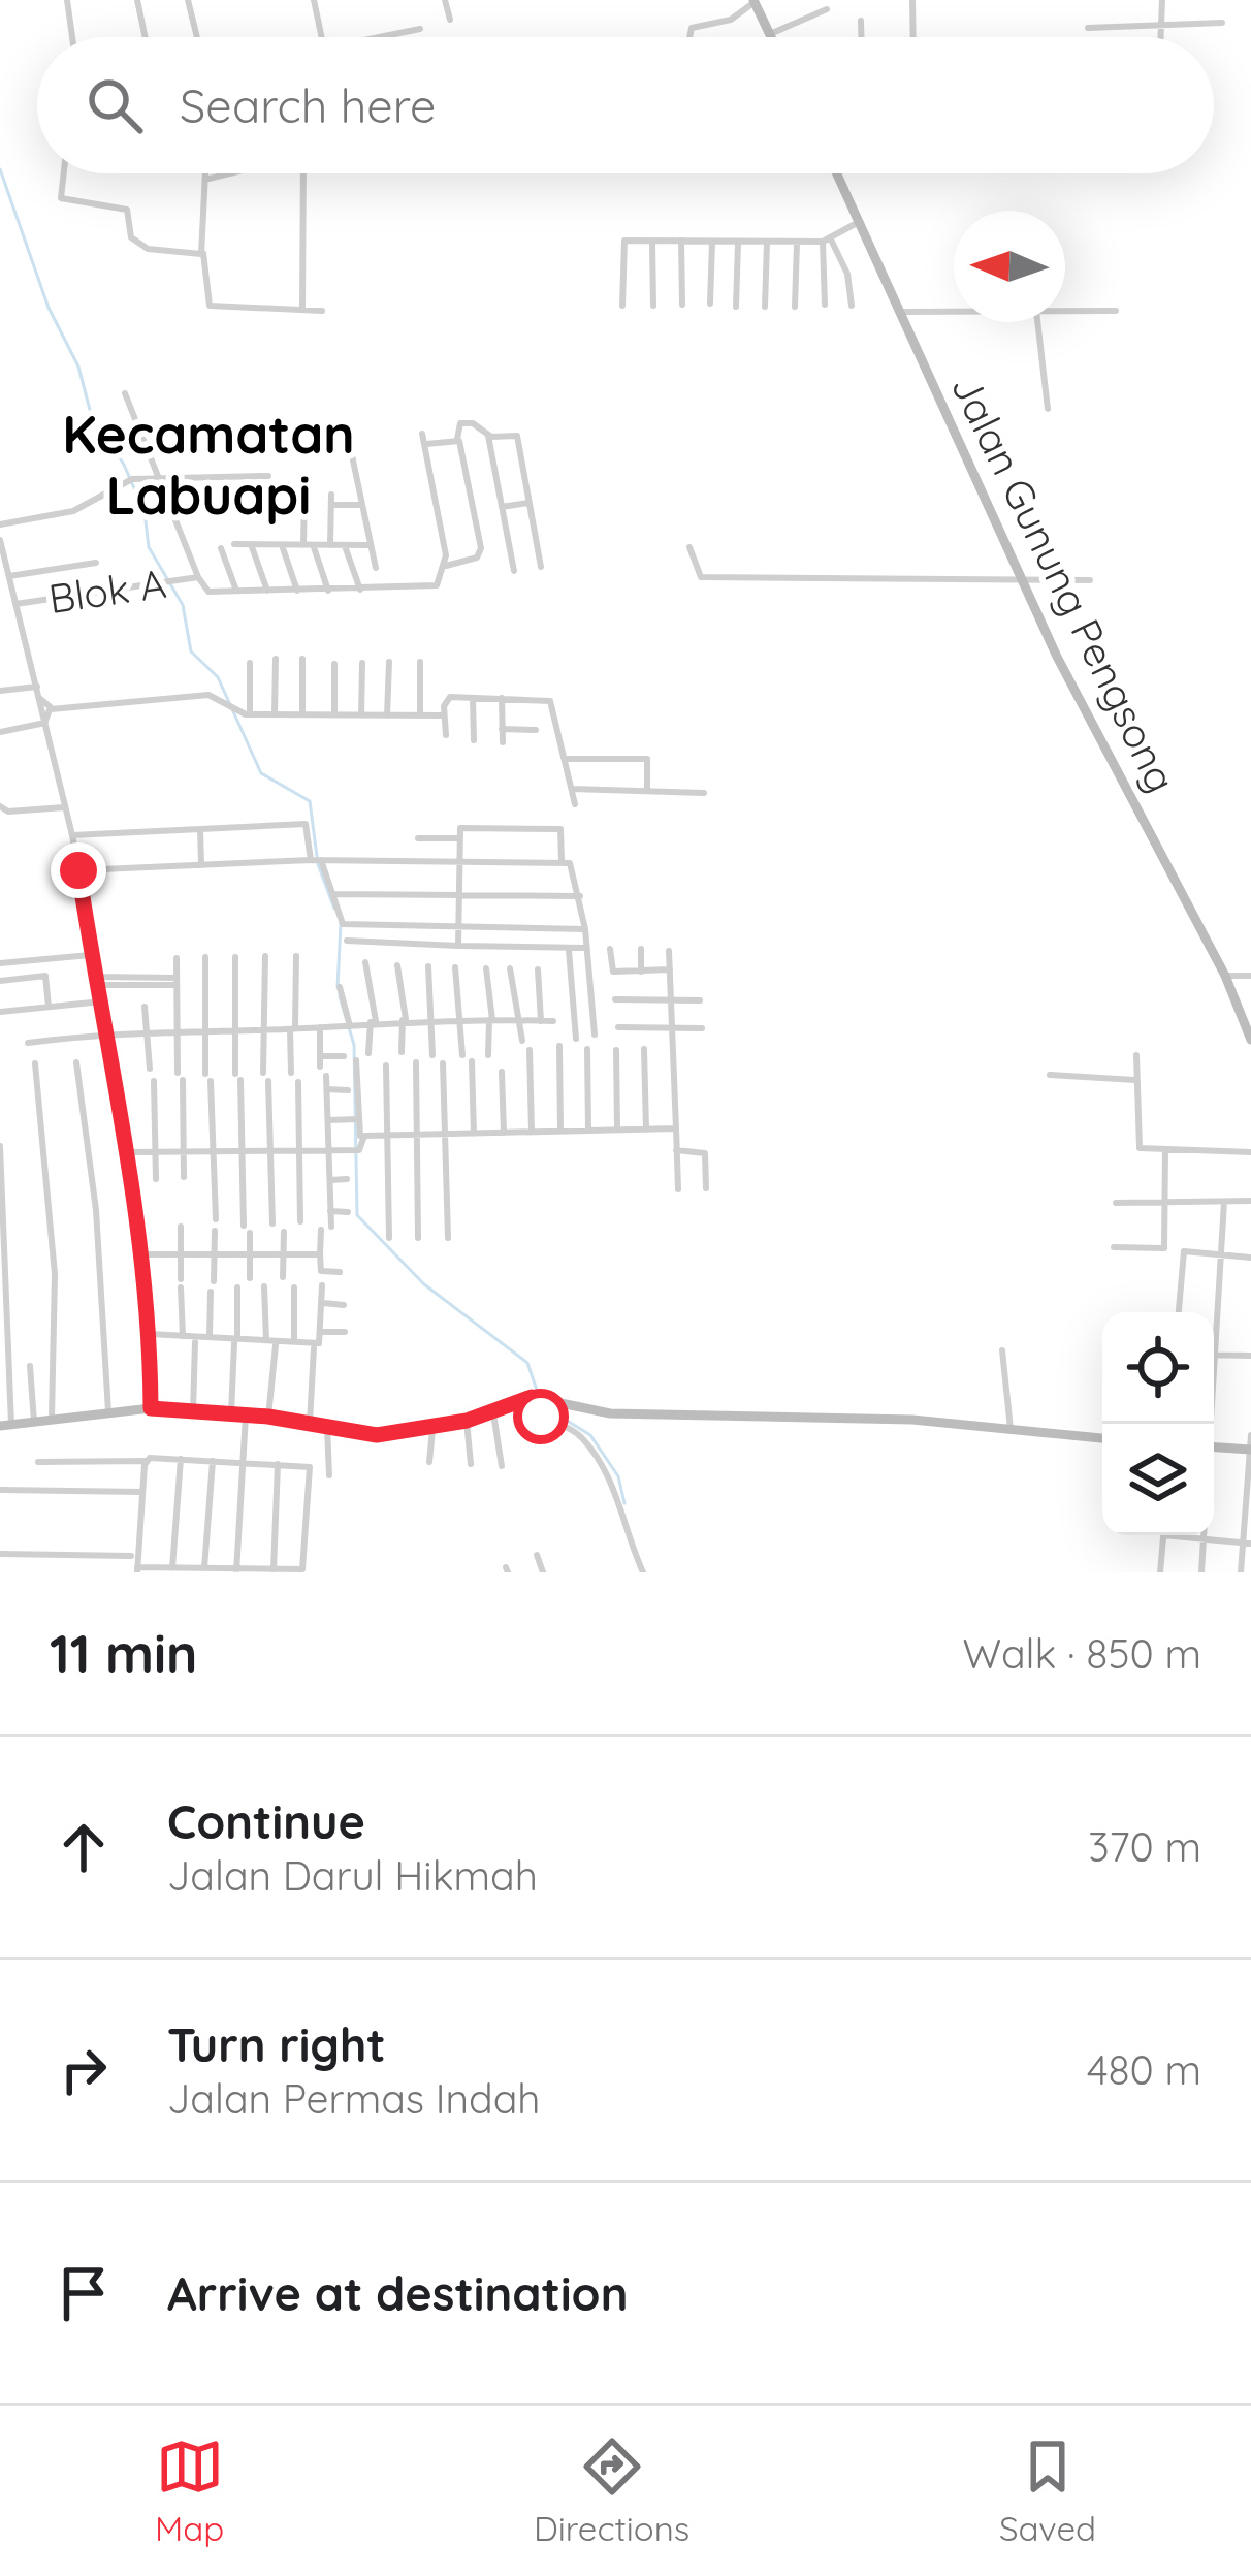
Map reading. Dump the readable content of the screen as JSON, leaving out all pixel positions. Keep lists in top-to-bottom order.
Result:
{
  "streets": {
    "street": ["Jalan Gunung Pengsong", "Blok A"]
  },
  "districts": ["Kecamatan Labuapi"],
  "north": "left",
  "page": {
    "search": "Search here",
    "heading": ["11 min", "Walk · 850 m"],
    "list": [
      ["Continue", "Jalan Darul Hikmah", "370 m"],
      ["Turn right", "Jalan Permas Indah", "480 m"],
      "Arrive at destination"
    ],
    "nav": ["Map", "Directions", "Saved"]
  }
}
